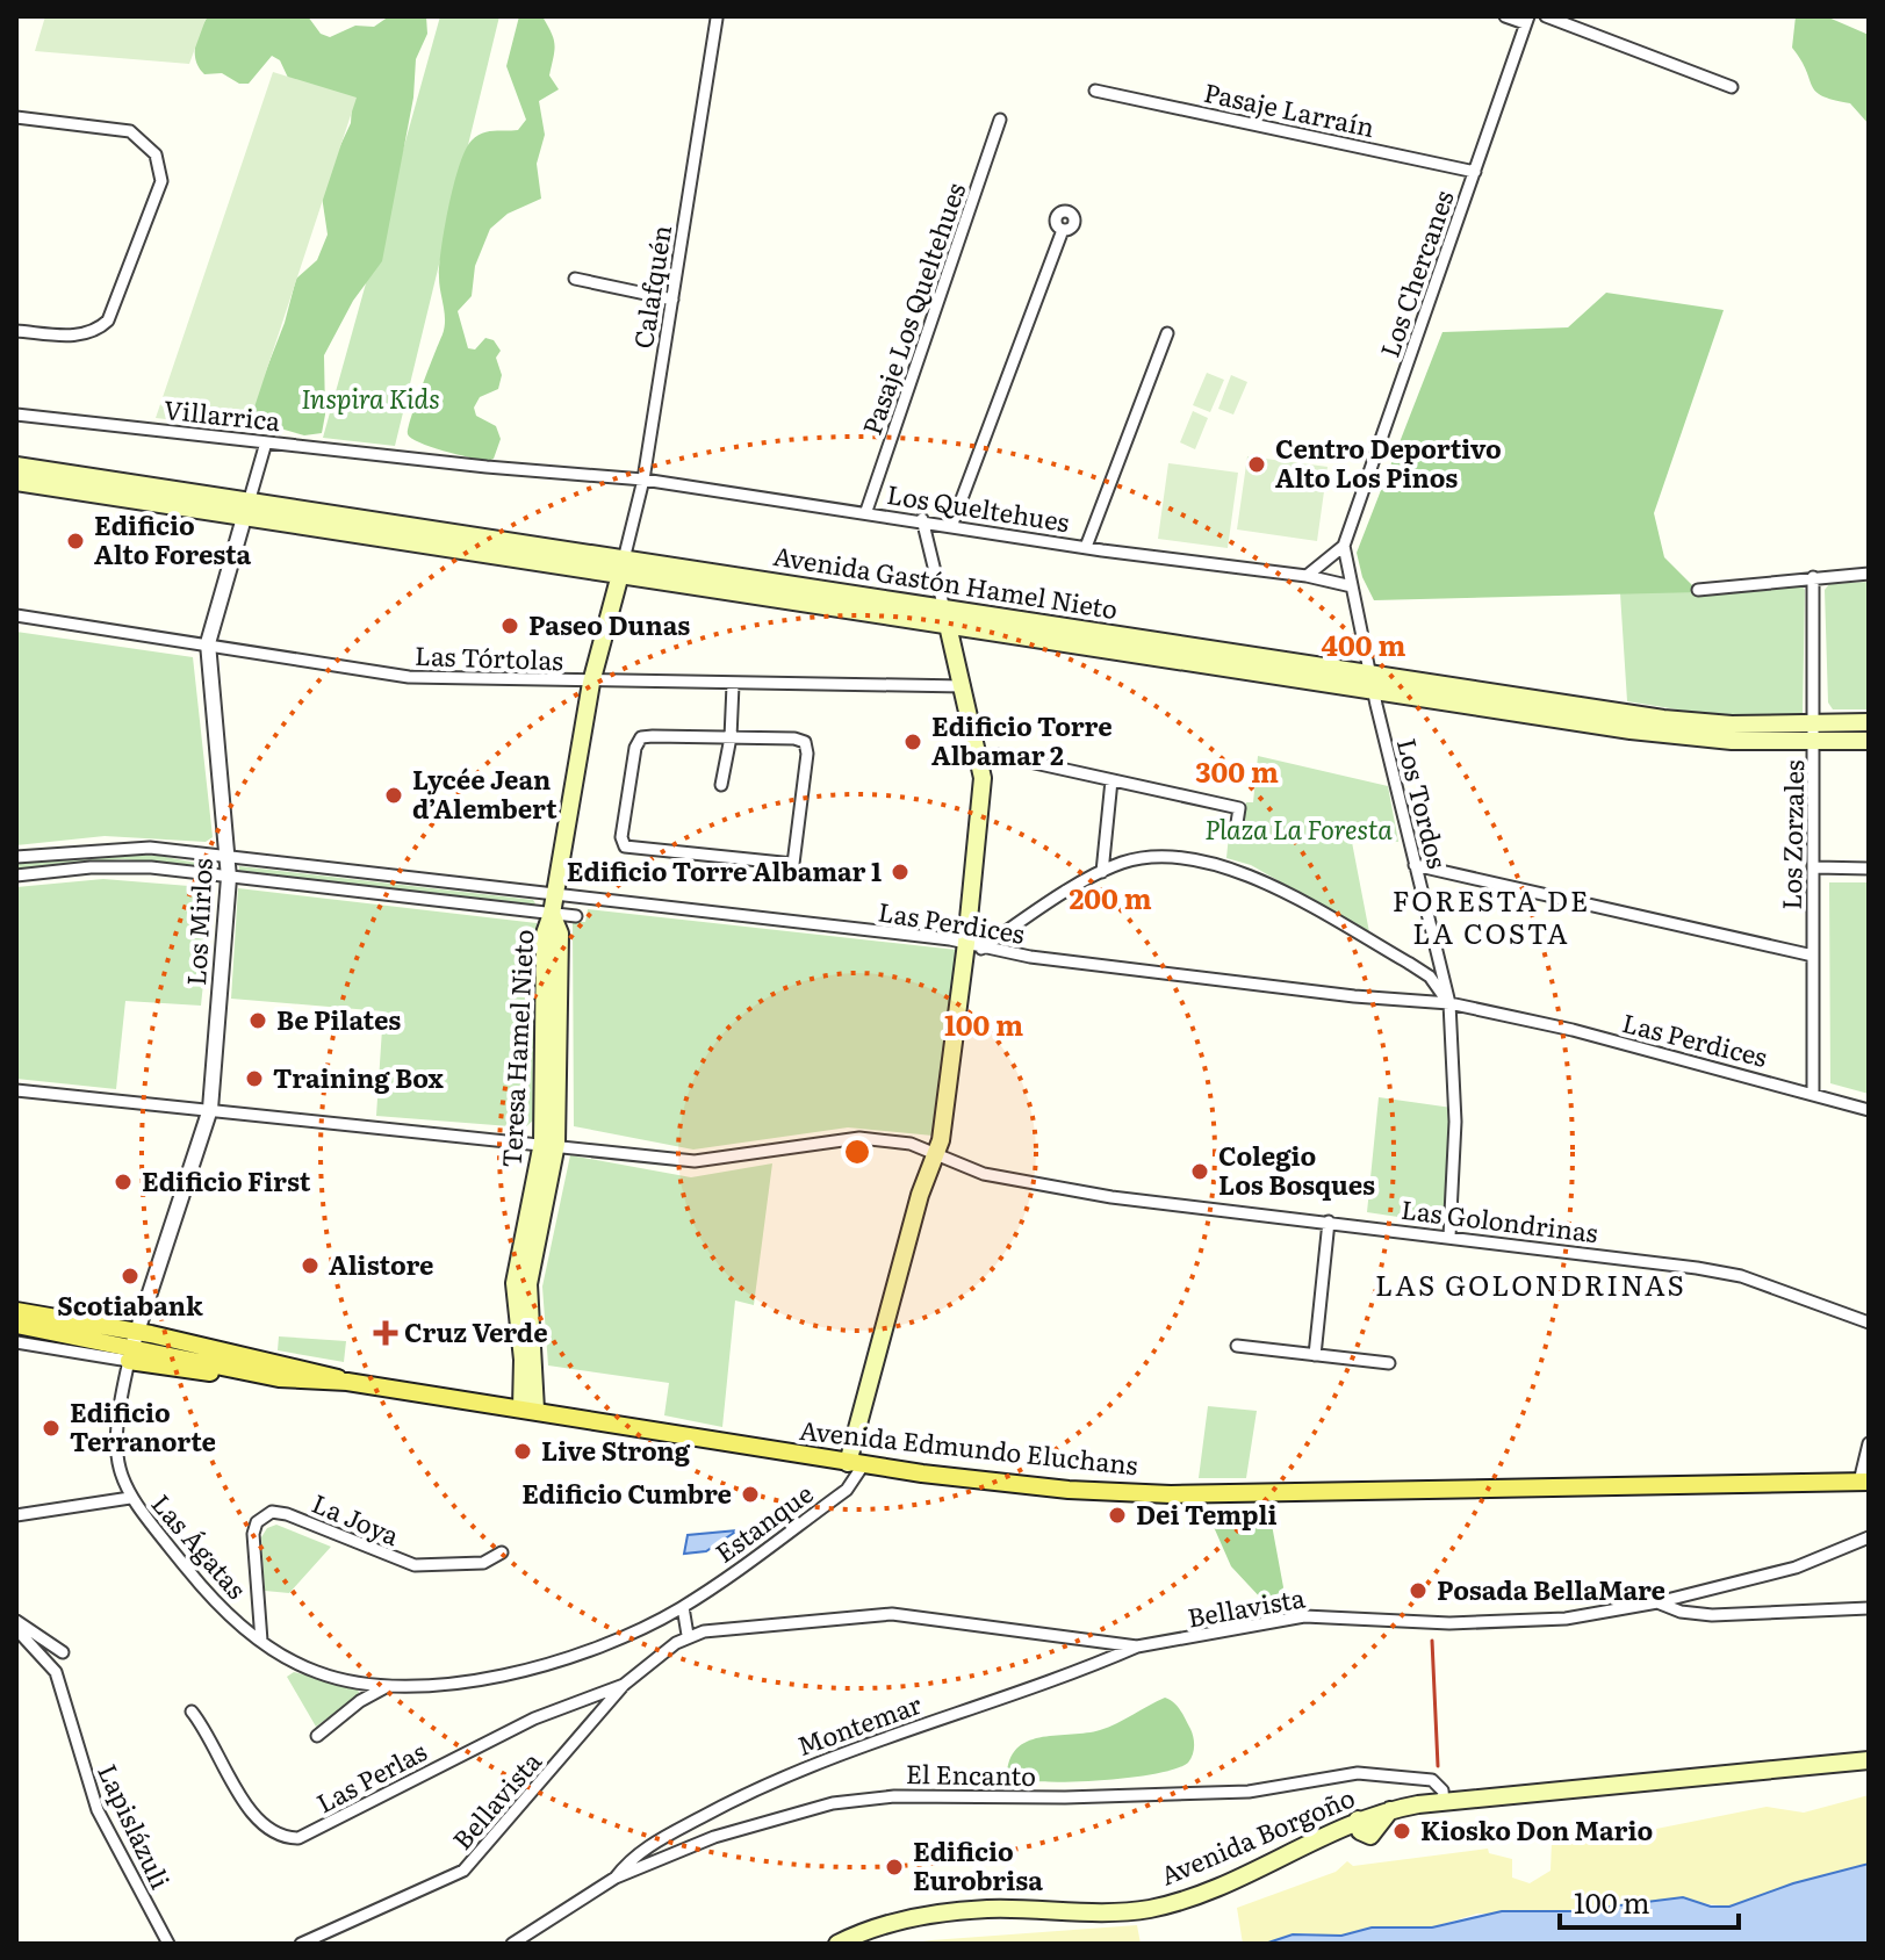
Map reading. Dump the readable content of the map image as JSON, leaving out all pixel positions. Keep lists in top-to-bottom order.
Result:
{
  "streets": {
    "main road": [
      "Avenida Gastón Hamel Nieto",
      "Teresa Hamel Nieto",
      "Avenida Edmundo Eluchans",
      "Avenida Borgoño"
    ],
    "street": [
      "Pasaje Larraín",
      "Los Chercanes",
      "Calafquén",
      "Pasaje Los Queltehues",
      "Villarrica",
      "Los Queltehues",
      "Las Tórtolas",
      "Los Tordos",
      "Los Zorzales",
      "Los Mirlos",
      "Las Perdices",
      "Las Golondrinas",
      "La Joya",
      "Estanque",
      "Las Ágatas",
      "Bellavista",
      "Montemar",
      "El Encanto",
      "Las Perlas",
      "Lapislázuli"
    ]
  },
  "crossings": [
    ["Pasaje Larraín", "Los Chercanes"],
    ["Los Chercanes", "Los Tordos"],
    ["Calafquén", "Villarrica"],
    ["Calafquén", "Los Queltehues"],
    ["Calafquén", "Avenida Gastón Hamel Nieto"],
    ["Calafquén", "Teresa Hamel Nieto"],
    ["Pasaje Los Queltehues", "Los Queltehues"],
    ["Villarrica", "Los Queltehues"],
    ["Villarrica", "Los Mirlos"],
    ["Los Queltehues", "Los Tordos"],
    ["Avenida Gastón Hamel Nieto", "Los Tordos"],
    ["Avenida Gastón Hamel Nieto", "Los Zorzales"],
    ["Avenida Gastón Hamel Nieto", "Los Mirlos"],
    ["Avenida Gastón Hamel Nieto", "Teresa Hamel Nieto"],
    ["Las Tórtolas", "Los Mirlos"],
    ["Las Tórtolas", "Teresa Hamel Nieto"],
    ["Los Tordos", "Las Perdices"],
    ["Los Tordos", "Las Golondrinas"],
    ["Los Zorzales", "Las Perdices"],
    ["Los Mirlos", "Las Perdices"],
    ["Los Mirlos", "Las Golondrinas"],
    ["Los Mirlos", "Avenida Edmundo Eluchans"],
    ["Los Mirlos", "Las Ágatas"],
    ["Las Perdices", "Teresa Hamel Nieto"],
    ["Teresa Hamel Nieto", "Las Golondrinas"],
    ["Teresa Hamel Nieto", "Avenida Edmundo Eluchans"],
    ["Avenida Edmundo Eluchans", "Estanque"],
    ["Avenida Edmundo Eluchans", "Las Ágatas"],
    ["La Joya", "Las Ágatas"],
    ["Estanque", "Las Ágatas"],
    ["Bellavista", "Montemar"],
    ["Bellavista", "Las Perlas"],
    ["Montemar", "El Encanto"],
    ["El Encanto", "Avenida Borgoño"]
  ],
  "districts": ["FORESTA DE LA COSTA", "LAS GOLONDRINAS"],
  "parks": ["Inspira Kids", "Plaza La Foresta"],
  "places": {
    "other": [
      "Centro Deportivo Alto Los Pinos",
      "Edificio Alto Foresta",
      "Paseo Dunas",
      "Edificio Torre Albamar 2",
      "Lycée Jean d’Alembert",
      "Edificio Torre Albamar 1",
      "Be Pilates",
      "Training Box",
      "Colegio Los Bosques",
      "Edificio First",
      "Alistore",
      "Scotiabank",
      "Edificio Terranorte",
      "Live Strong",
      "Edificio Cumbre",
      "Dei Templi",
      "Posada BellaMare",
      "Kiosko Don Mario",
      "Edificio Eurobrisa"
    ],
    "health": ["Cruz Verde"]
  },
  "scale_bar": "100 m",
  "rings": [
    "400 m",
    "300 m",
    "200 m",
    "100 m"
  ]
}
